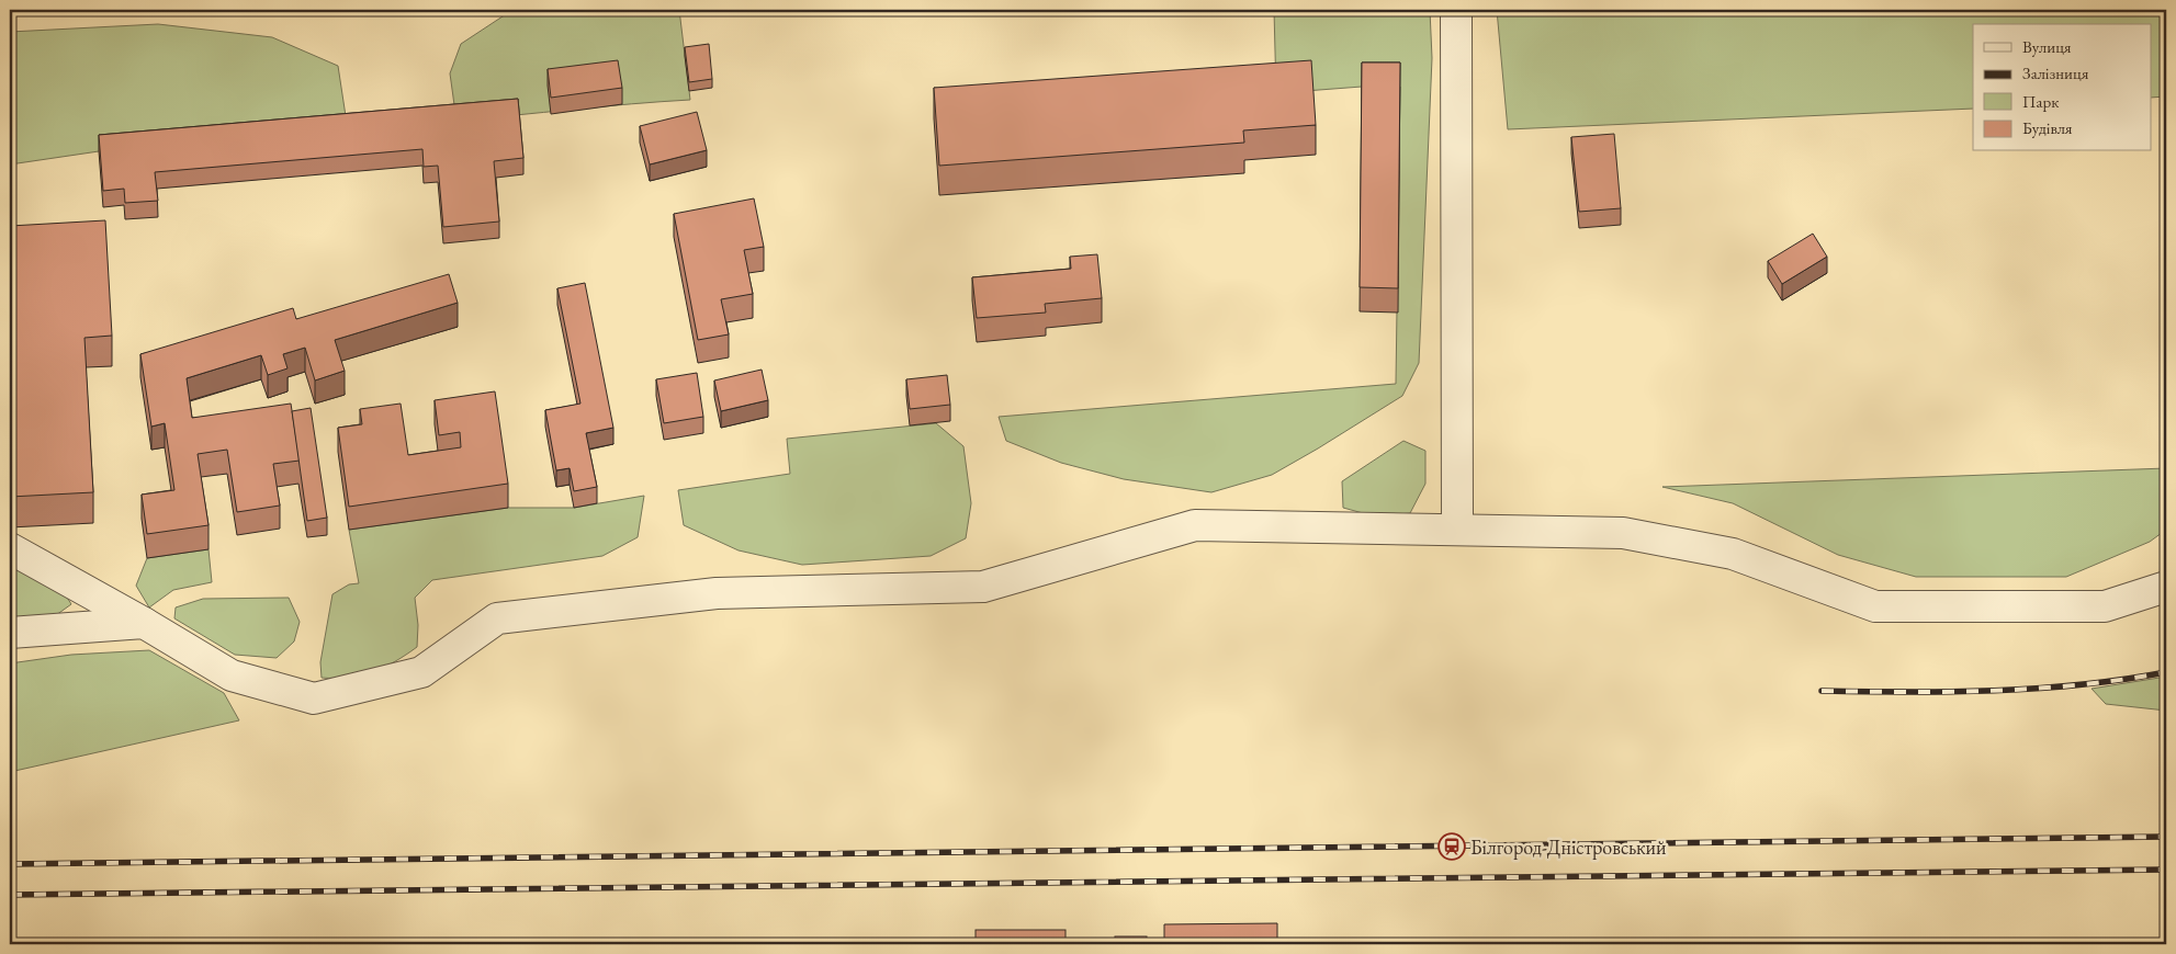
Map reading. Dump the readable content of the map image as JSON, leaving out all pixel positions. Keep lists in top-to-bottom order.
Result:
{
  "places": {
    "station": ["Білгород-Дністровський"]
  },
  "legend": [
    "Вулиця",
    "Залізниця",
    "Парк",
    "Будівля"
  ]
}
